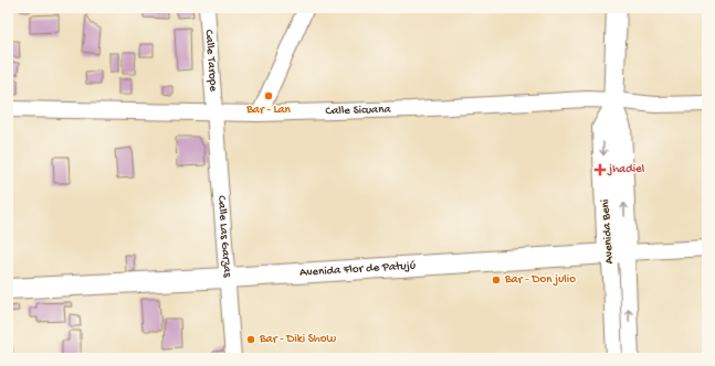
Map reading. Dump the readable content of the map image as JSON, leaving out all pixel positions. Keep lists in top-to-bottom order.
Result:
{
  "streets": {
    "main road": ["Avenida Beni", "Avenida Flor de Patujú"],
    "street": ["Calle Tarope", "Calle Sicuana", "Calle Las Garzas"]
  },
  "crossings": [
    ["Calle Tarope", "Calle Sicuana"],
    ["Calle Tarope", "Calle Las Garzas"],
    ["Calle Sicuana", "Avenida Beni"],
    ["Calle Sicuana", "Calle Las Garzas"],
    ["Avenida Beni", "Avenida Flor de Patujú"],
    ["Calle Las Garzas", "Avenida Flor de Patujú"]
  ],
  "places": {
    "other": ["Bar - Lan", "Bar - Don julio", "Bar - Diki Show"],
    "health": ["jhadiel"]
  }
}
